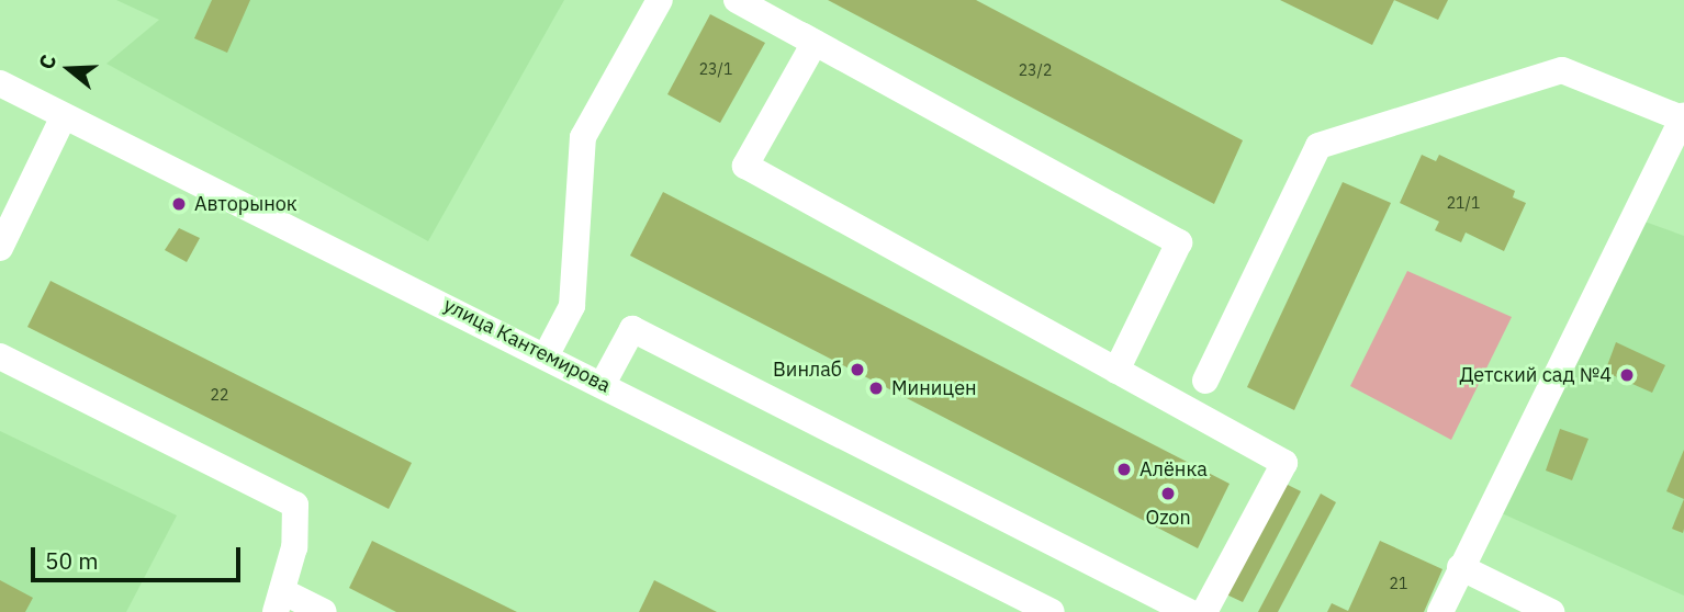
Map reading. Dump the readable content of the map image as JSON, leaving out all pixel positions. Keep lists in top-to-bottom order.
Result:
{
  "streets": {
    "street": ["улица Кантемирова"]
  },
  "places": [
    "Авторынок",
    "Винлаб",
    "Детский сад №4",
    "Миницен",
    "Алёнка",
    "Ozon"
  ],
  "house_numbers": [
    "23/1",
    "23/2",
    "21/1",
    "22",
    "21"
  ],
  "scale_bar": "50 m",
  "north": "left"
}
